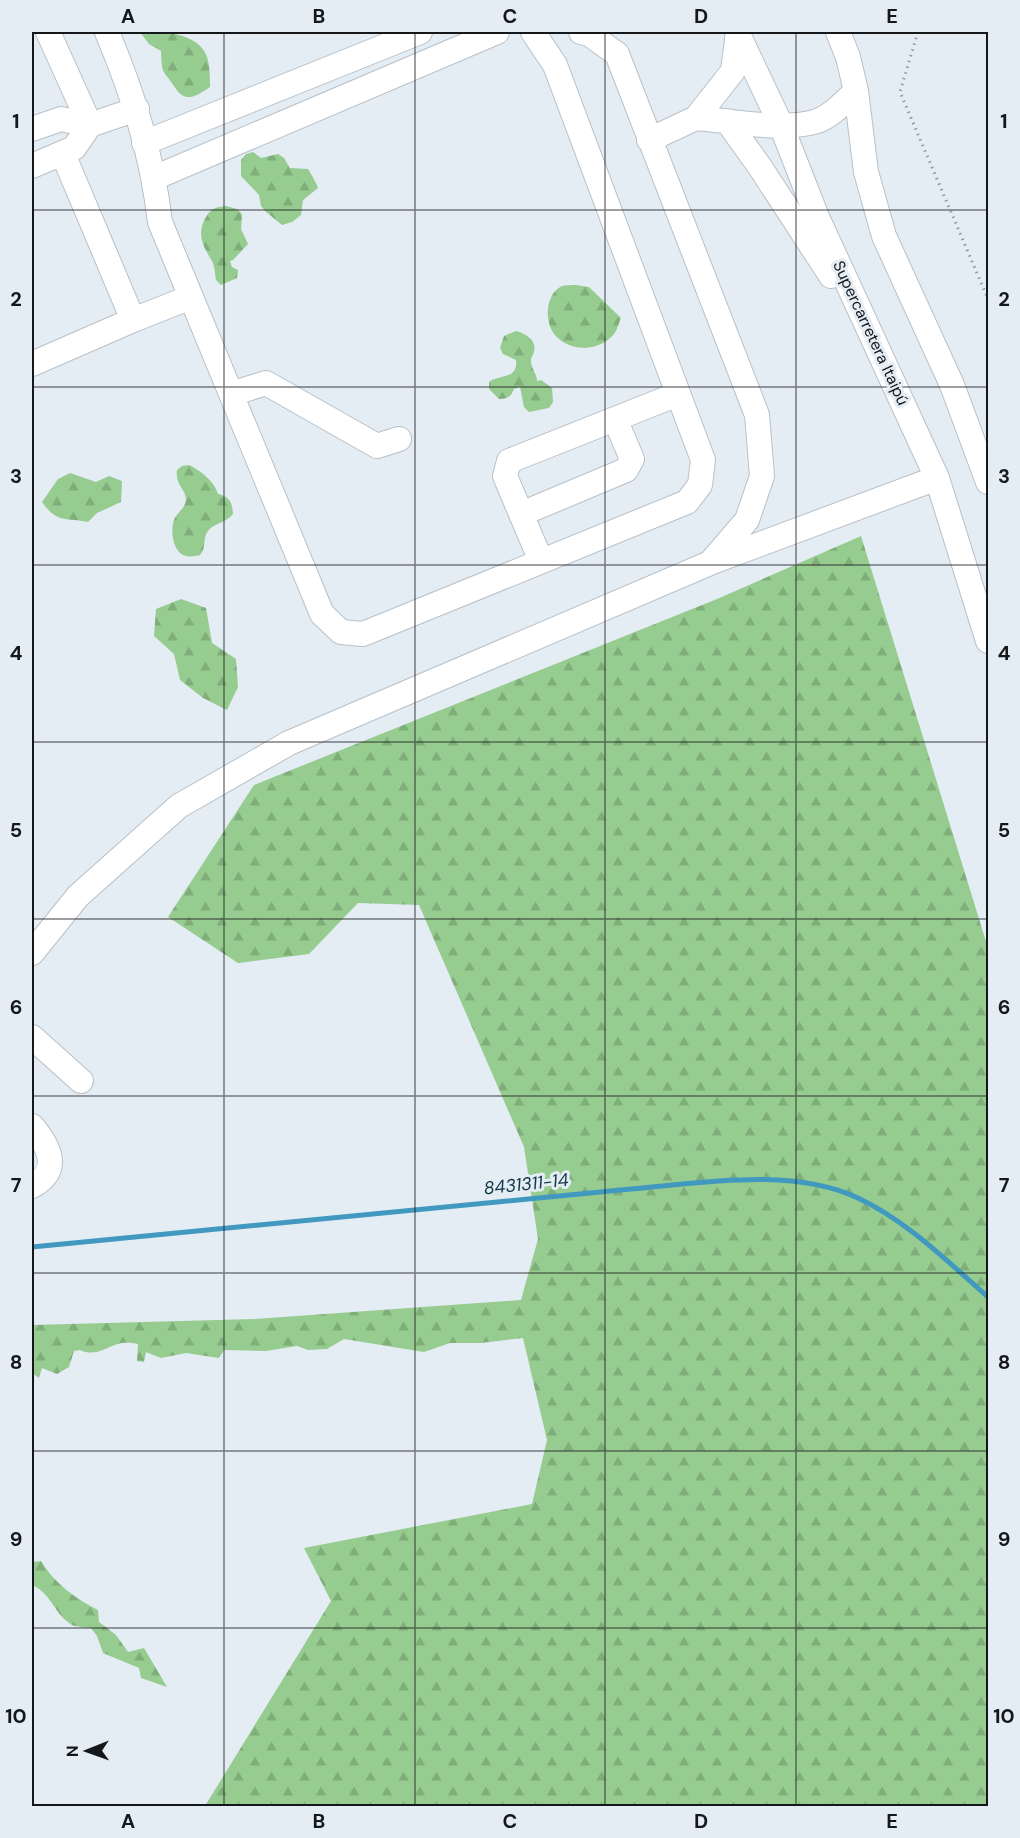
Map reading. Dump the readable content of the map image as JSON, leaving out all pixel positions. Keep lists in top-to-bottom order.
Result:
{
  "streets": {
    "street": ["Supercarretera Itaipú"]
  },
  "water": ["8431311-14"],
  "north": "left",
  "grid": {
    "columns": [
      "A",
      "B",
      "C",
      "D",
      "E"
    ],
    "rows": [
      "1",
      "2",
      "3",
      "4",
      "5",
      "6",
      "7",
      "8",
      "9",
      "10"
    ]
  }
}
